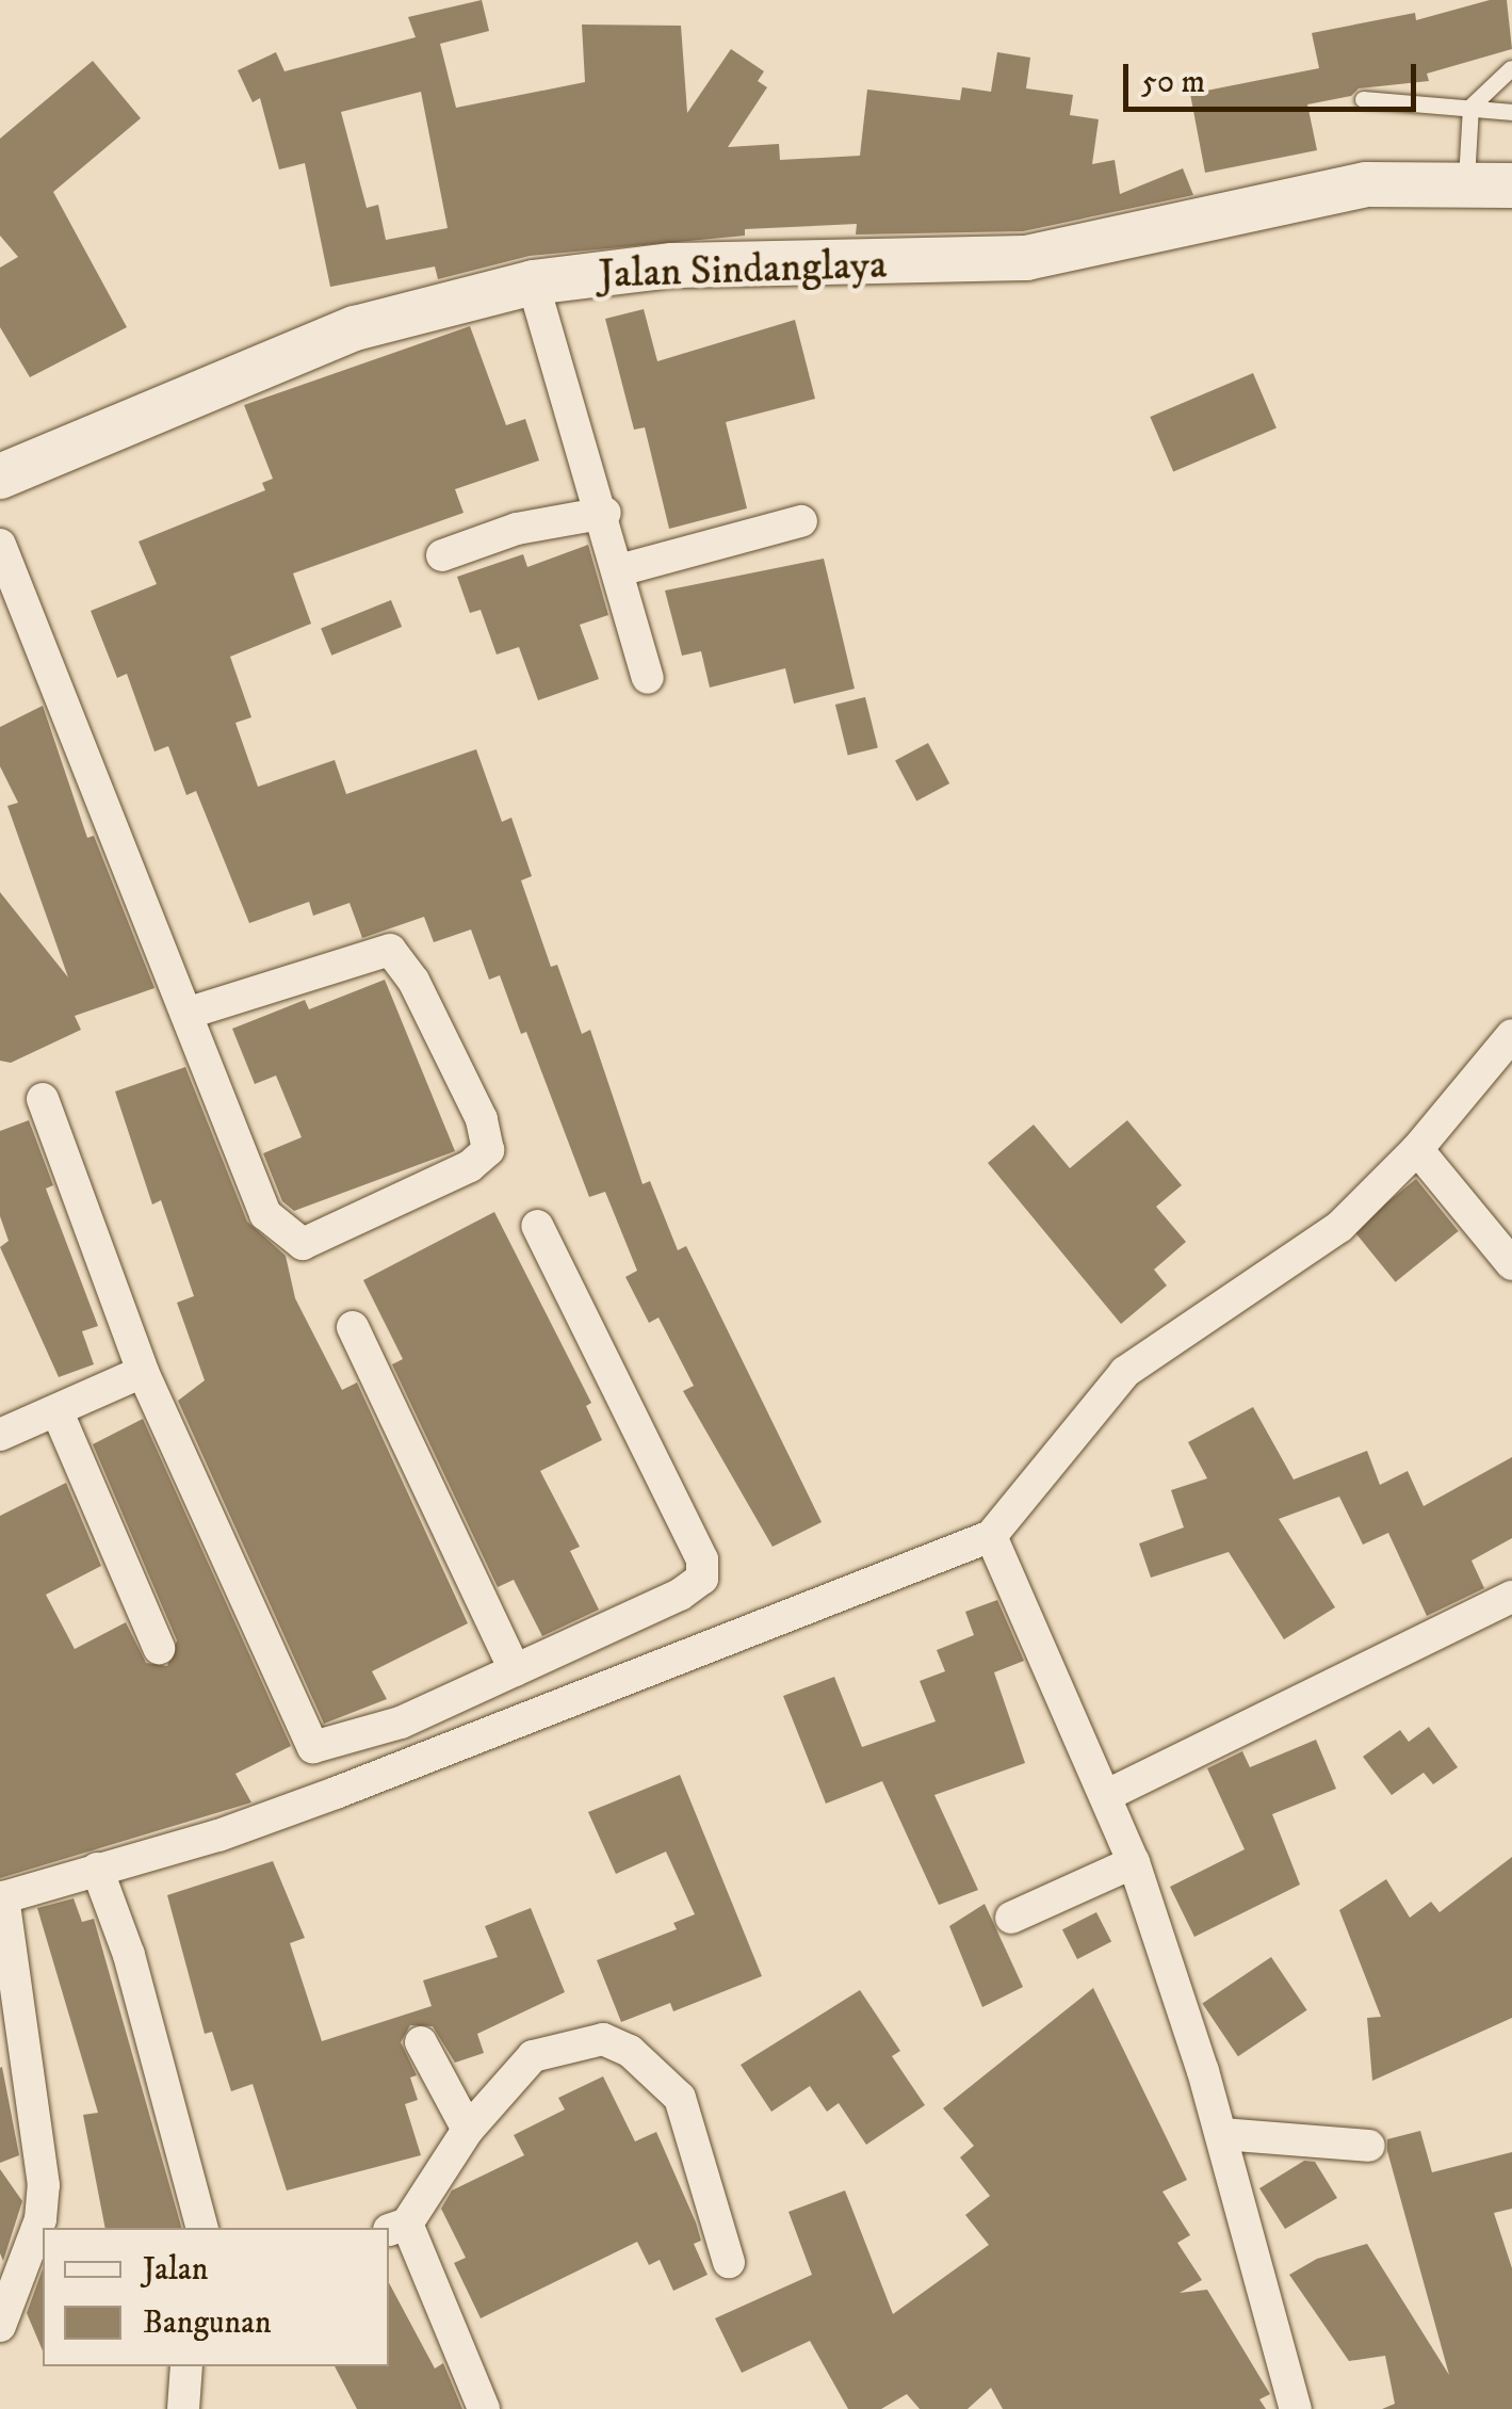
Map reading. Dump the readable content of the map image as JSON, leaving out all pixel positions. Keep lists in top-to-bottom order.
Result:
{
  "streets": {
    "street": ["Jalan Sindanglaya"]
  },
  "legend": ["Jalan", "Bangunan"],
  "scale_bar": "50 m"
}
